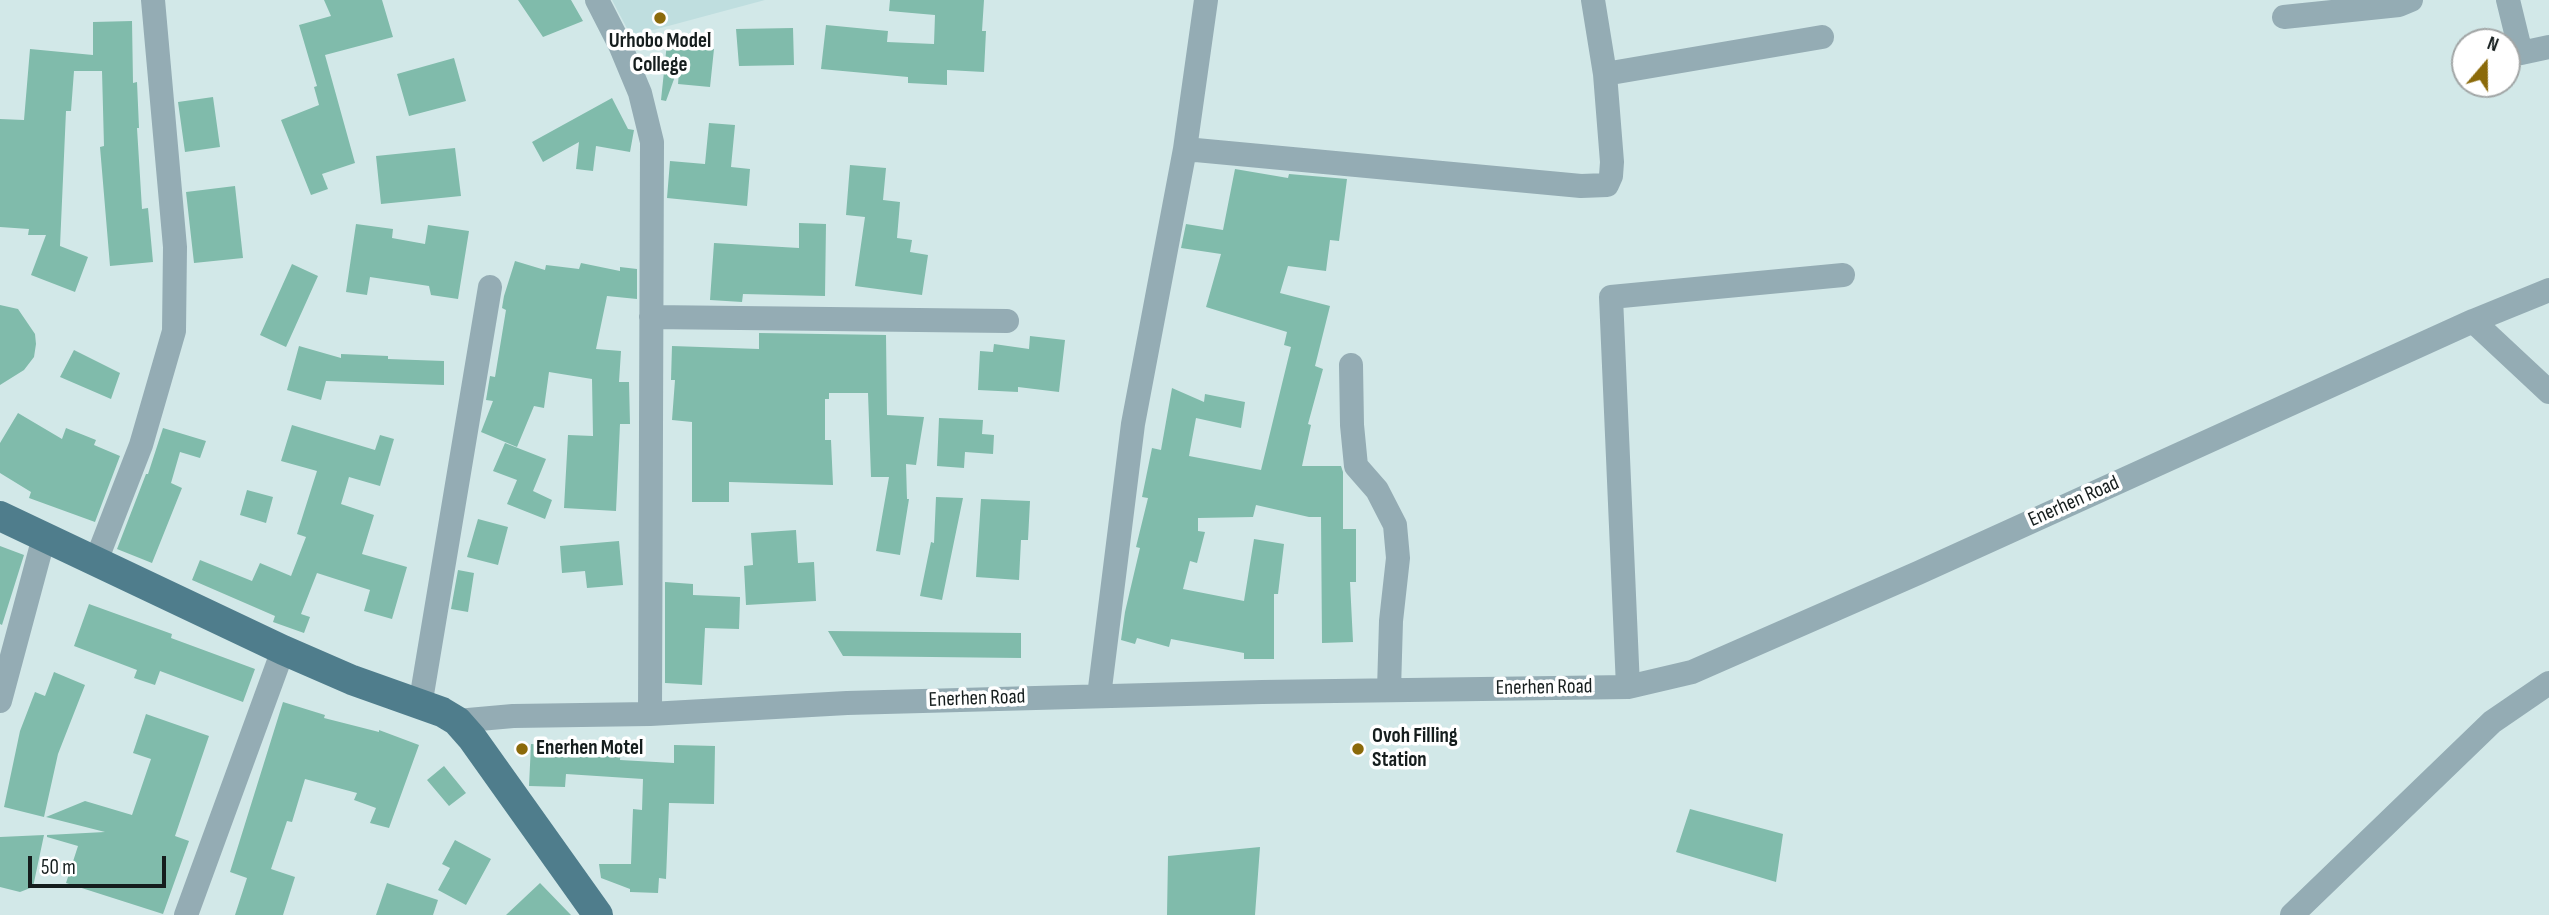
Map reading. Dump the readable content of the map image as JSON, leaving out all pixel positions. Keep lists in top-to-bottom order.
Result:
{
  "streets": {
    "street": ["Enerhen Road"]
  },
  "places": ["Urhobo Model College", "Enerhen Motel", "Ovoh Filling Station"],
  "scale_bar": "50 m",
  "north": "top"
}
